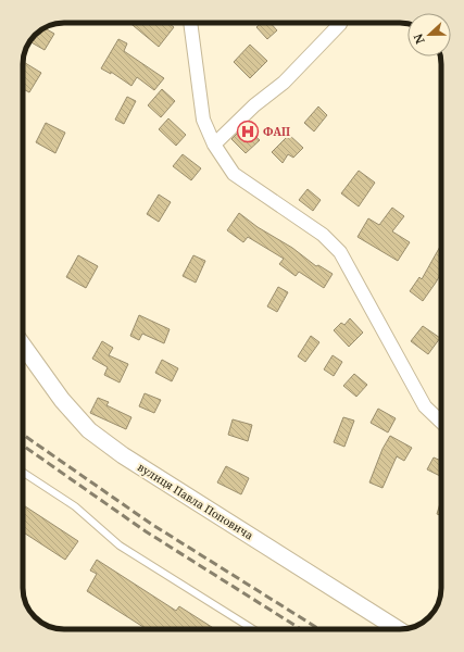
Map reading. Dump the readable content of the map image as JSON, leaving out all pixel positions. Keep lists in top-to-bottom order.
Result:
{
  "streets": {
    "street": ["вулиця Павла Поповича"]
  },
  "places": {
    "hospital": ["ФАП"]
  },
  "north": "left"
}
